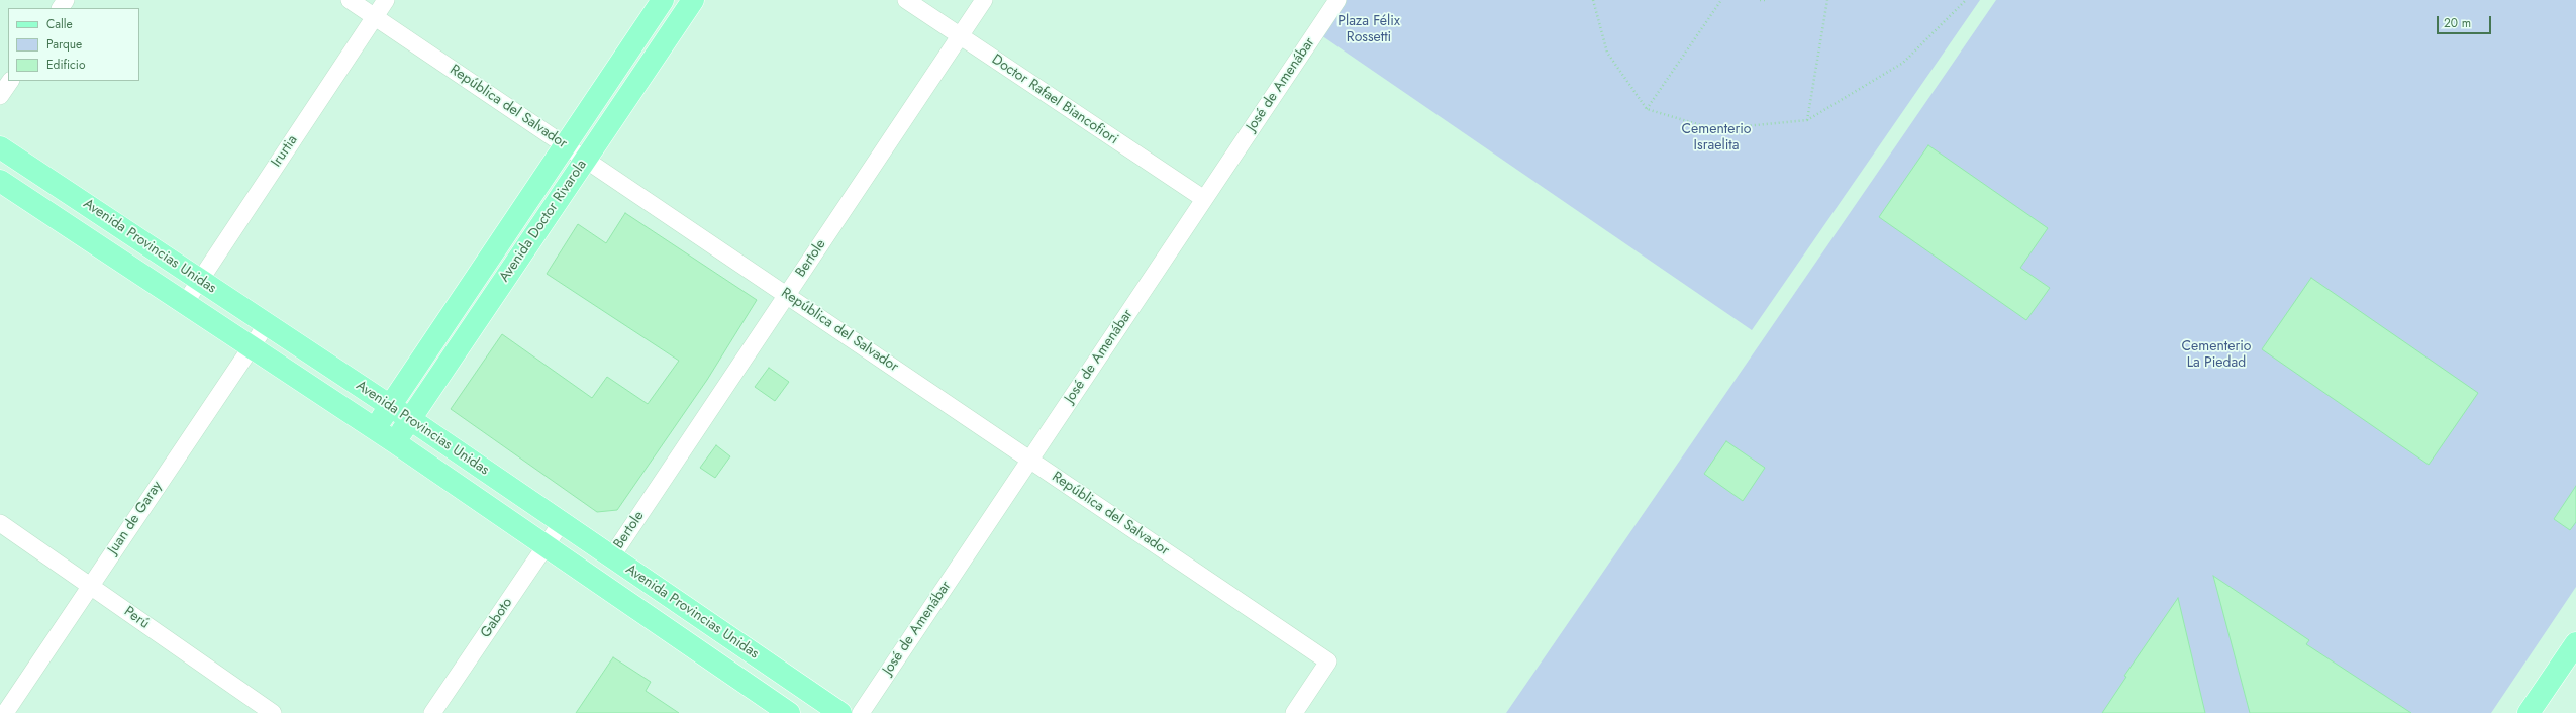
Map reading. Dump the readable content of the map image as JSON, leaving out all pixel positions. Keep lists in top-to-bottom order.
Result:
{
  "streets": {
    "main road": ["Avenida Doctor Rivarola", "Avenida Provincias Unidas"],
    "street": [
      "José de Amenábar",
      "Doctor Rafael Biancofiori",
      "República del Salvador",
      "Irurtia",
      "Bertole",
      "Juan de Garay",
      "Perú",
      "Gaboto"
    ]
  },
  "crossings": [
    ["José de Amenábar", "Doctor Rafael Biancofiori"],
    ["José de Amenábar", "República del Salvador"],
    ["Doctor Rafael Biancofiori", "Bertole"],
    ["República del Salvador", "Irurtia"],
    ["República del Salvador", "Avenida Doctor Rivarola"],
    ["República del Salvador", "Bertole"],
    ["Irurtia", "Avenida Provincias Unidas"],
    ["Avenida Doctor Rivarola", "Avenida Provincias Unidas"],
    ["Avenida Provincias Unidas", "Bertole"],
    ["Avenida Provincias Unidas", "Juan de Garay"],
    ["Avenida Provincias Unidas", "Gaboto"],
    ["Juan de Garay", "Perú"]
  ],
  "parks": ["Plaza Félix Rossetti", "Cementerio Israelita", "Cementerio La Piedad"],
  "legend": ["Calle", "Parque", "Edificio"],
  "scale_bar": "20 m"
}
